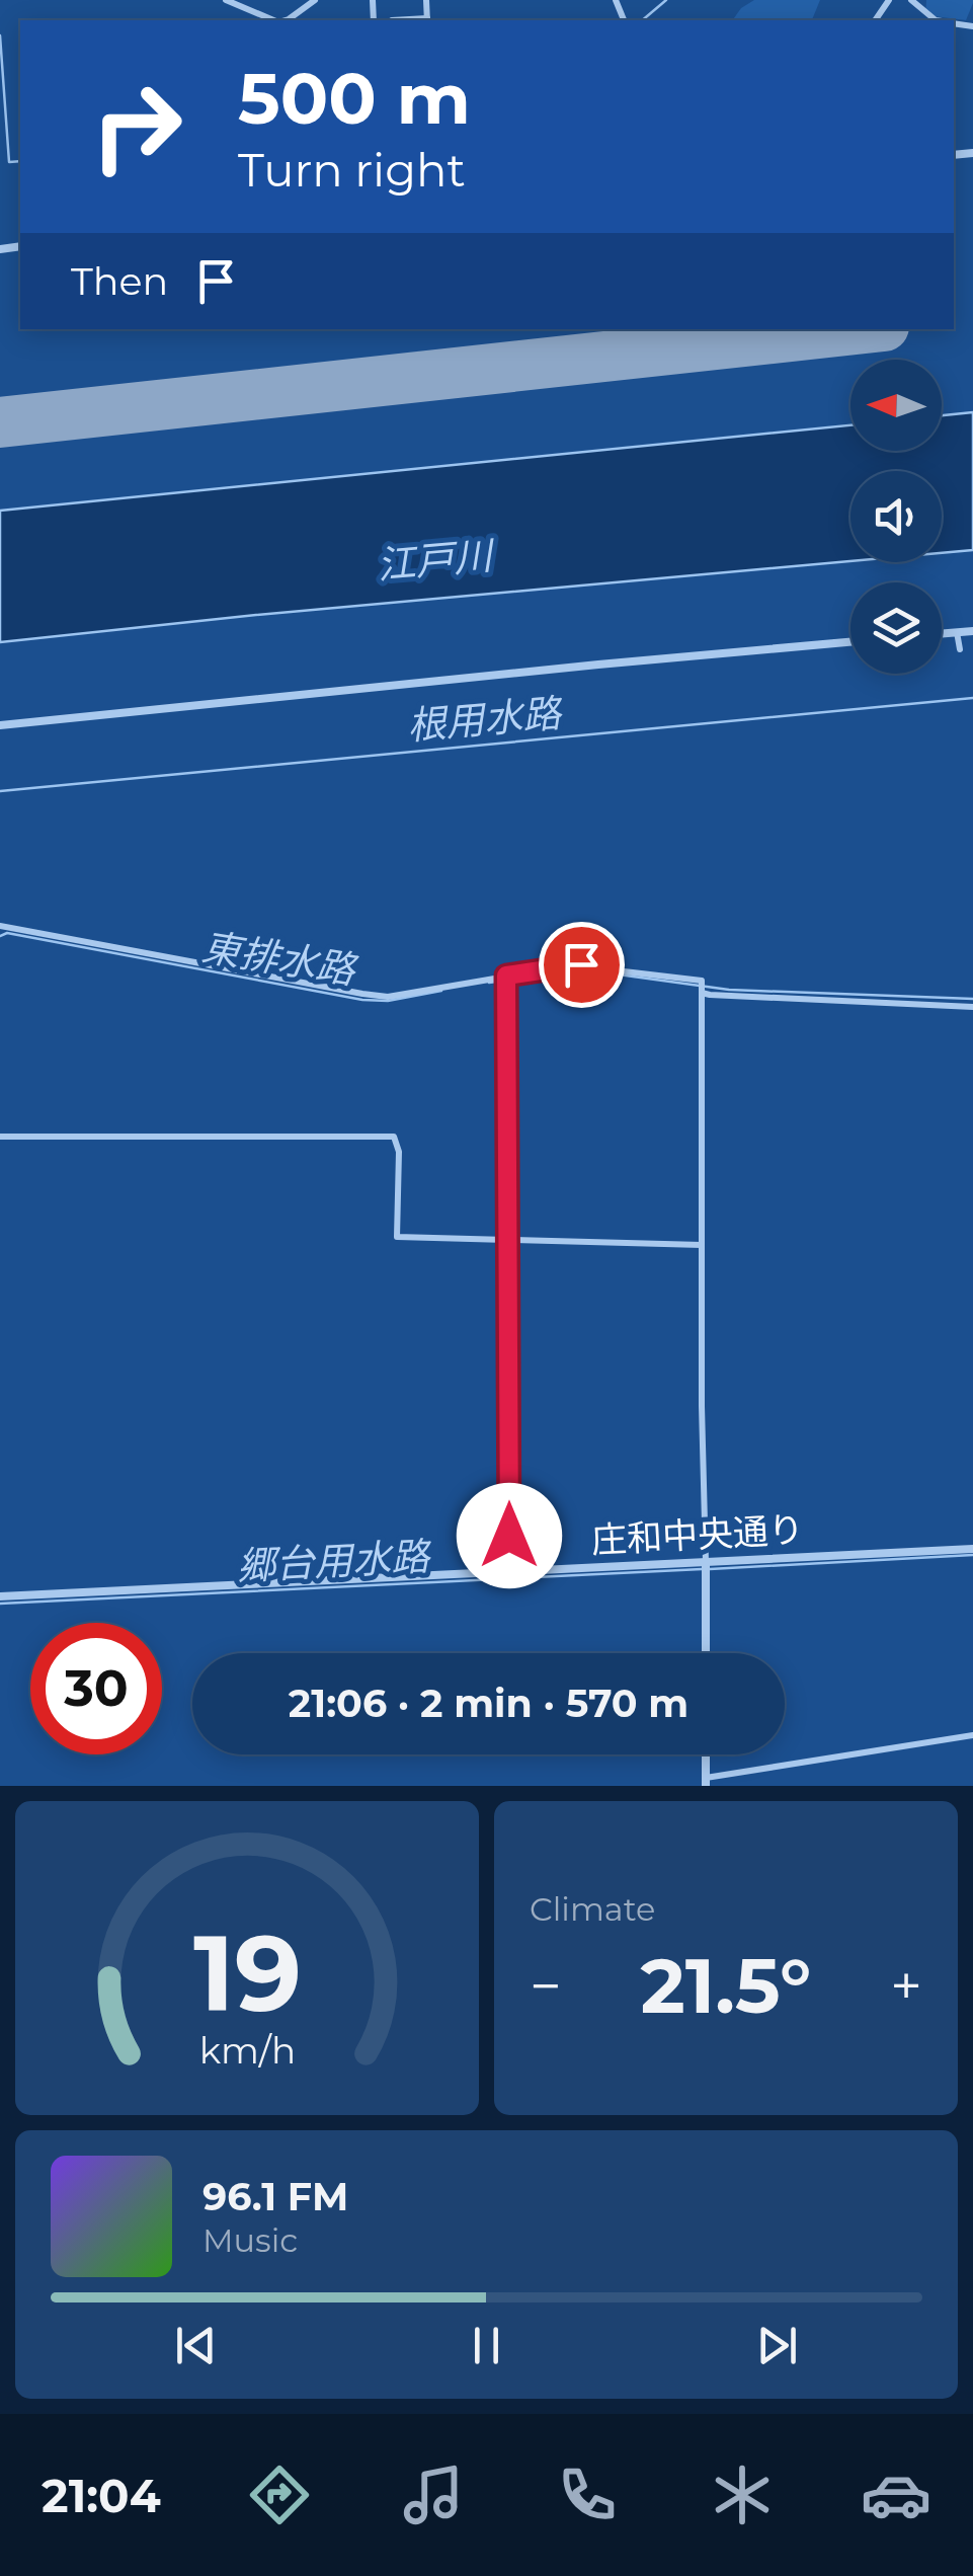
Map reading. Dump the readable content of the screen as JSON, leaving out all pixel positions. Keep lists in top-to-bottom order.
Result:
{
  "streets": {
    "street": ["庄和中央通り"]
  },
  "water": [
    "江戸川",
    "根用水路",
    "東排水路",
    "郷台用水路"
  ],
  "north": "left",
  "page": {
    "turn": ["500 m", "Turn right"],
    "then": "Then",
    "limit": "30",
    "trip": "21:06 · 2 min · 570 m",
    "tile": "Climate",
    "heat": ["−", "21.5°", "+"],
    "song": ["96.1 FM", "Music"],
    "tabs": "21:04",
    "gauge": ["19", "km/h"]
  }
}
